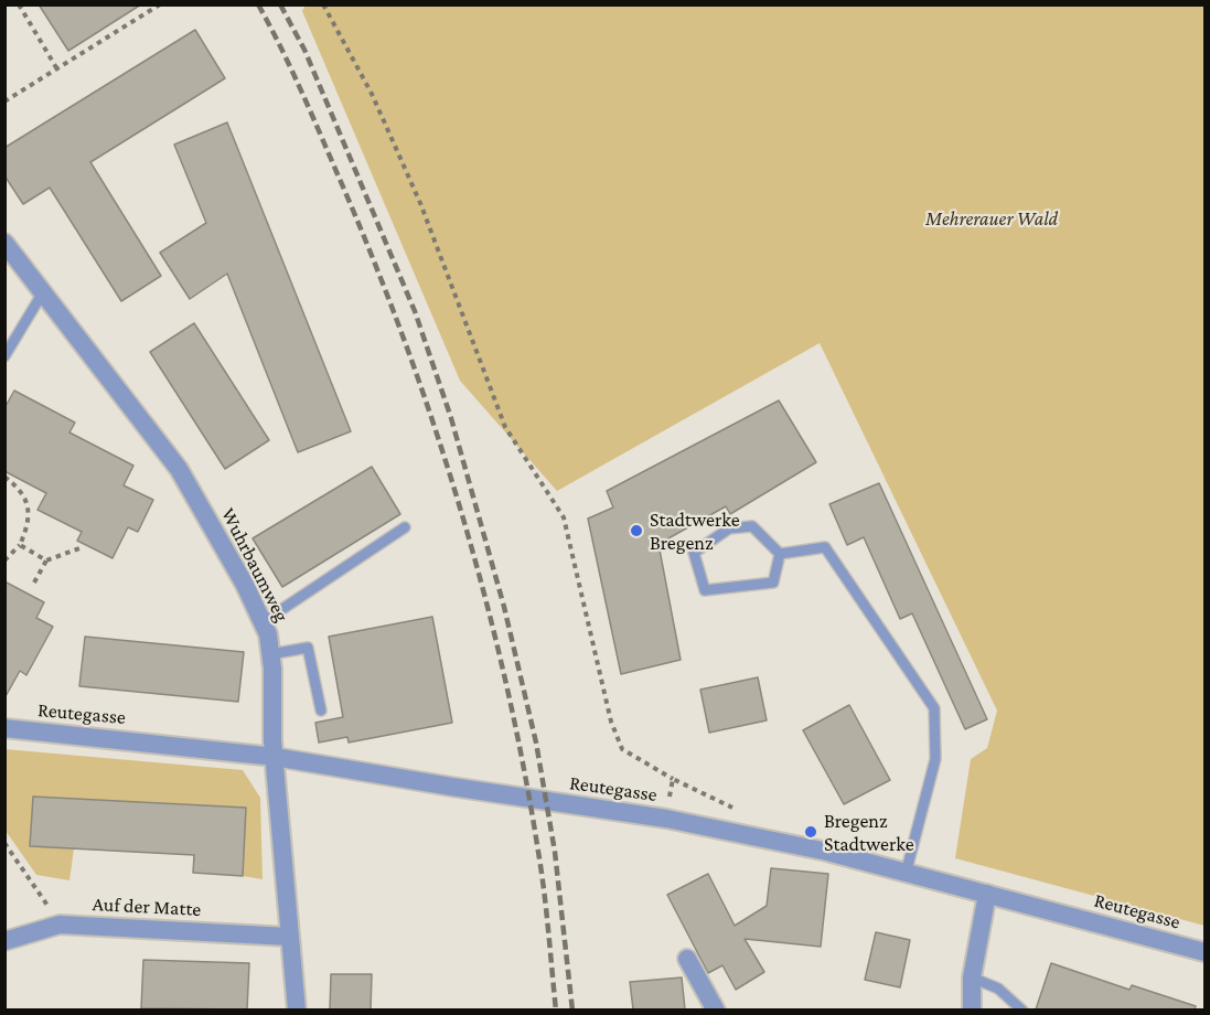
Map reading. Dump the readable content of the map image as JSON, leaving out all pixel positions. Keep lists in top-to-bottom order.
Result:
{
  "streets": {
    "street": ["Wuhrbaumweg", "Reutegasse", "Auf der Matte"]
  },
  "crossings": [
    ["Wuhrbaumweg", "Reutegasse"],
    ["Wuhrbaumweg", "Auf der Matte"]
  ],
  "parks": ["Mehrerauer Wald"],
  "places": ["Stadtwerke Bregenz", "Bregenz Stadtwerke"]
}
